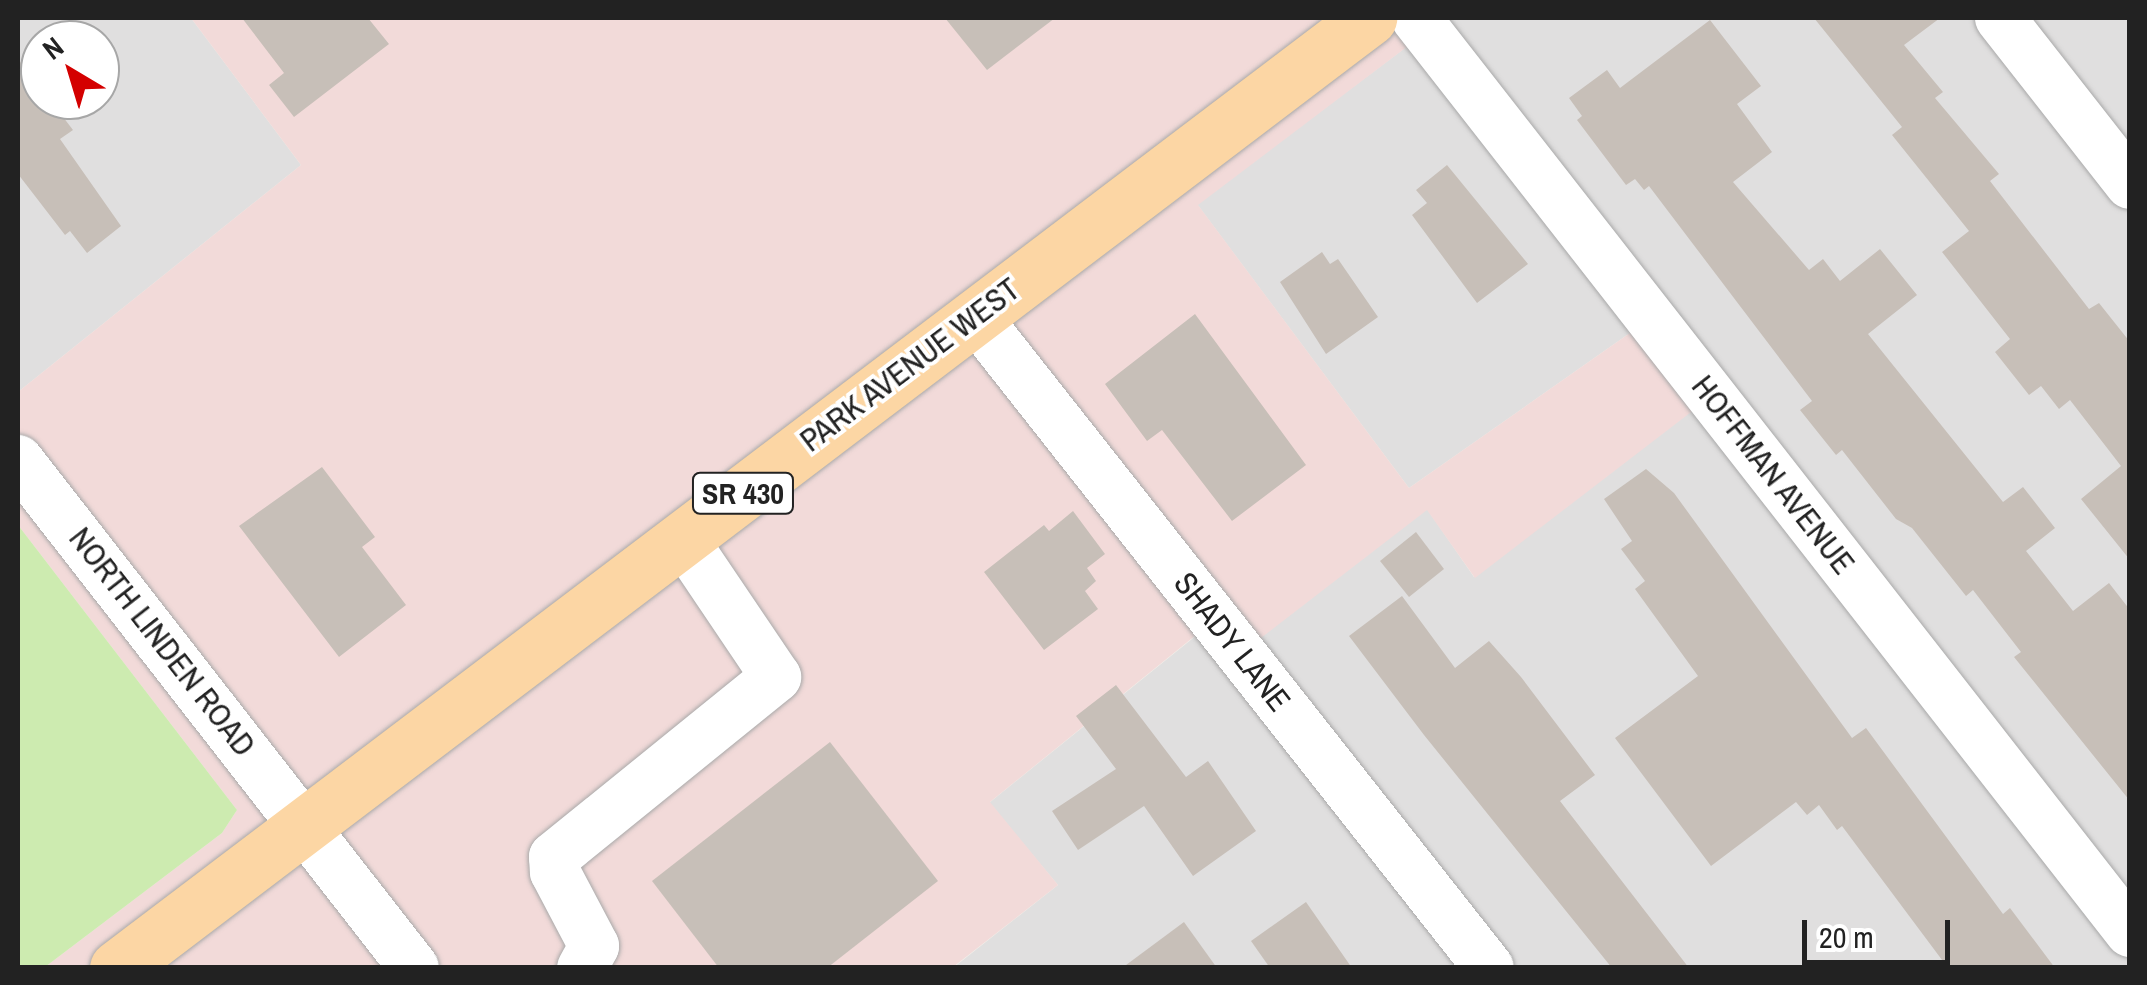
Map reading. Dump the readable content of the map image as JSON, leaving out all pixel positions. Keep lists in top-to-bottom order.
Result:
{
  "streets": {
    "main road": ["PARK AVENUE WEST", "SR 430"],
    "street": ["HOFFMAN AVENUE", "NORTH LINDEN ROAD", "SHADY LANE"]
  },
  "crossings": [
    ["PARK AVENUE WEST", "NORTH LINDEN ROAD"],
    ["PARK AVENUE WEST", "SHADY LANE"]
  ],
  "scale_bar": "20 m",
  "north": "top left"
}
